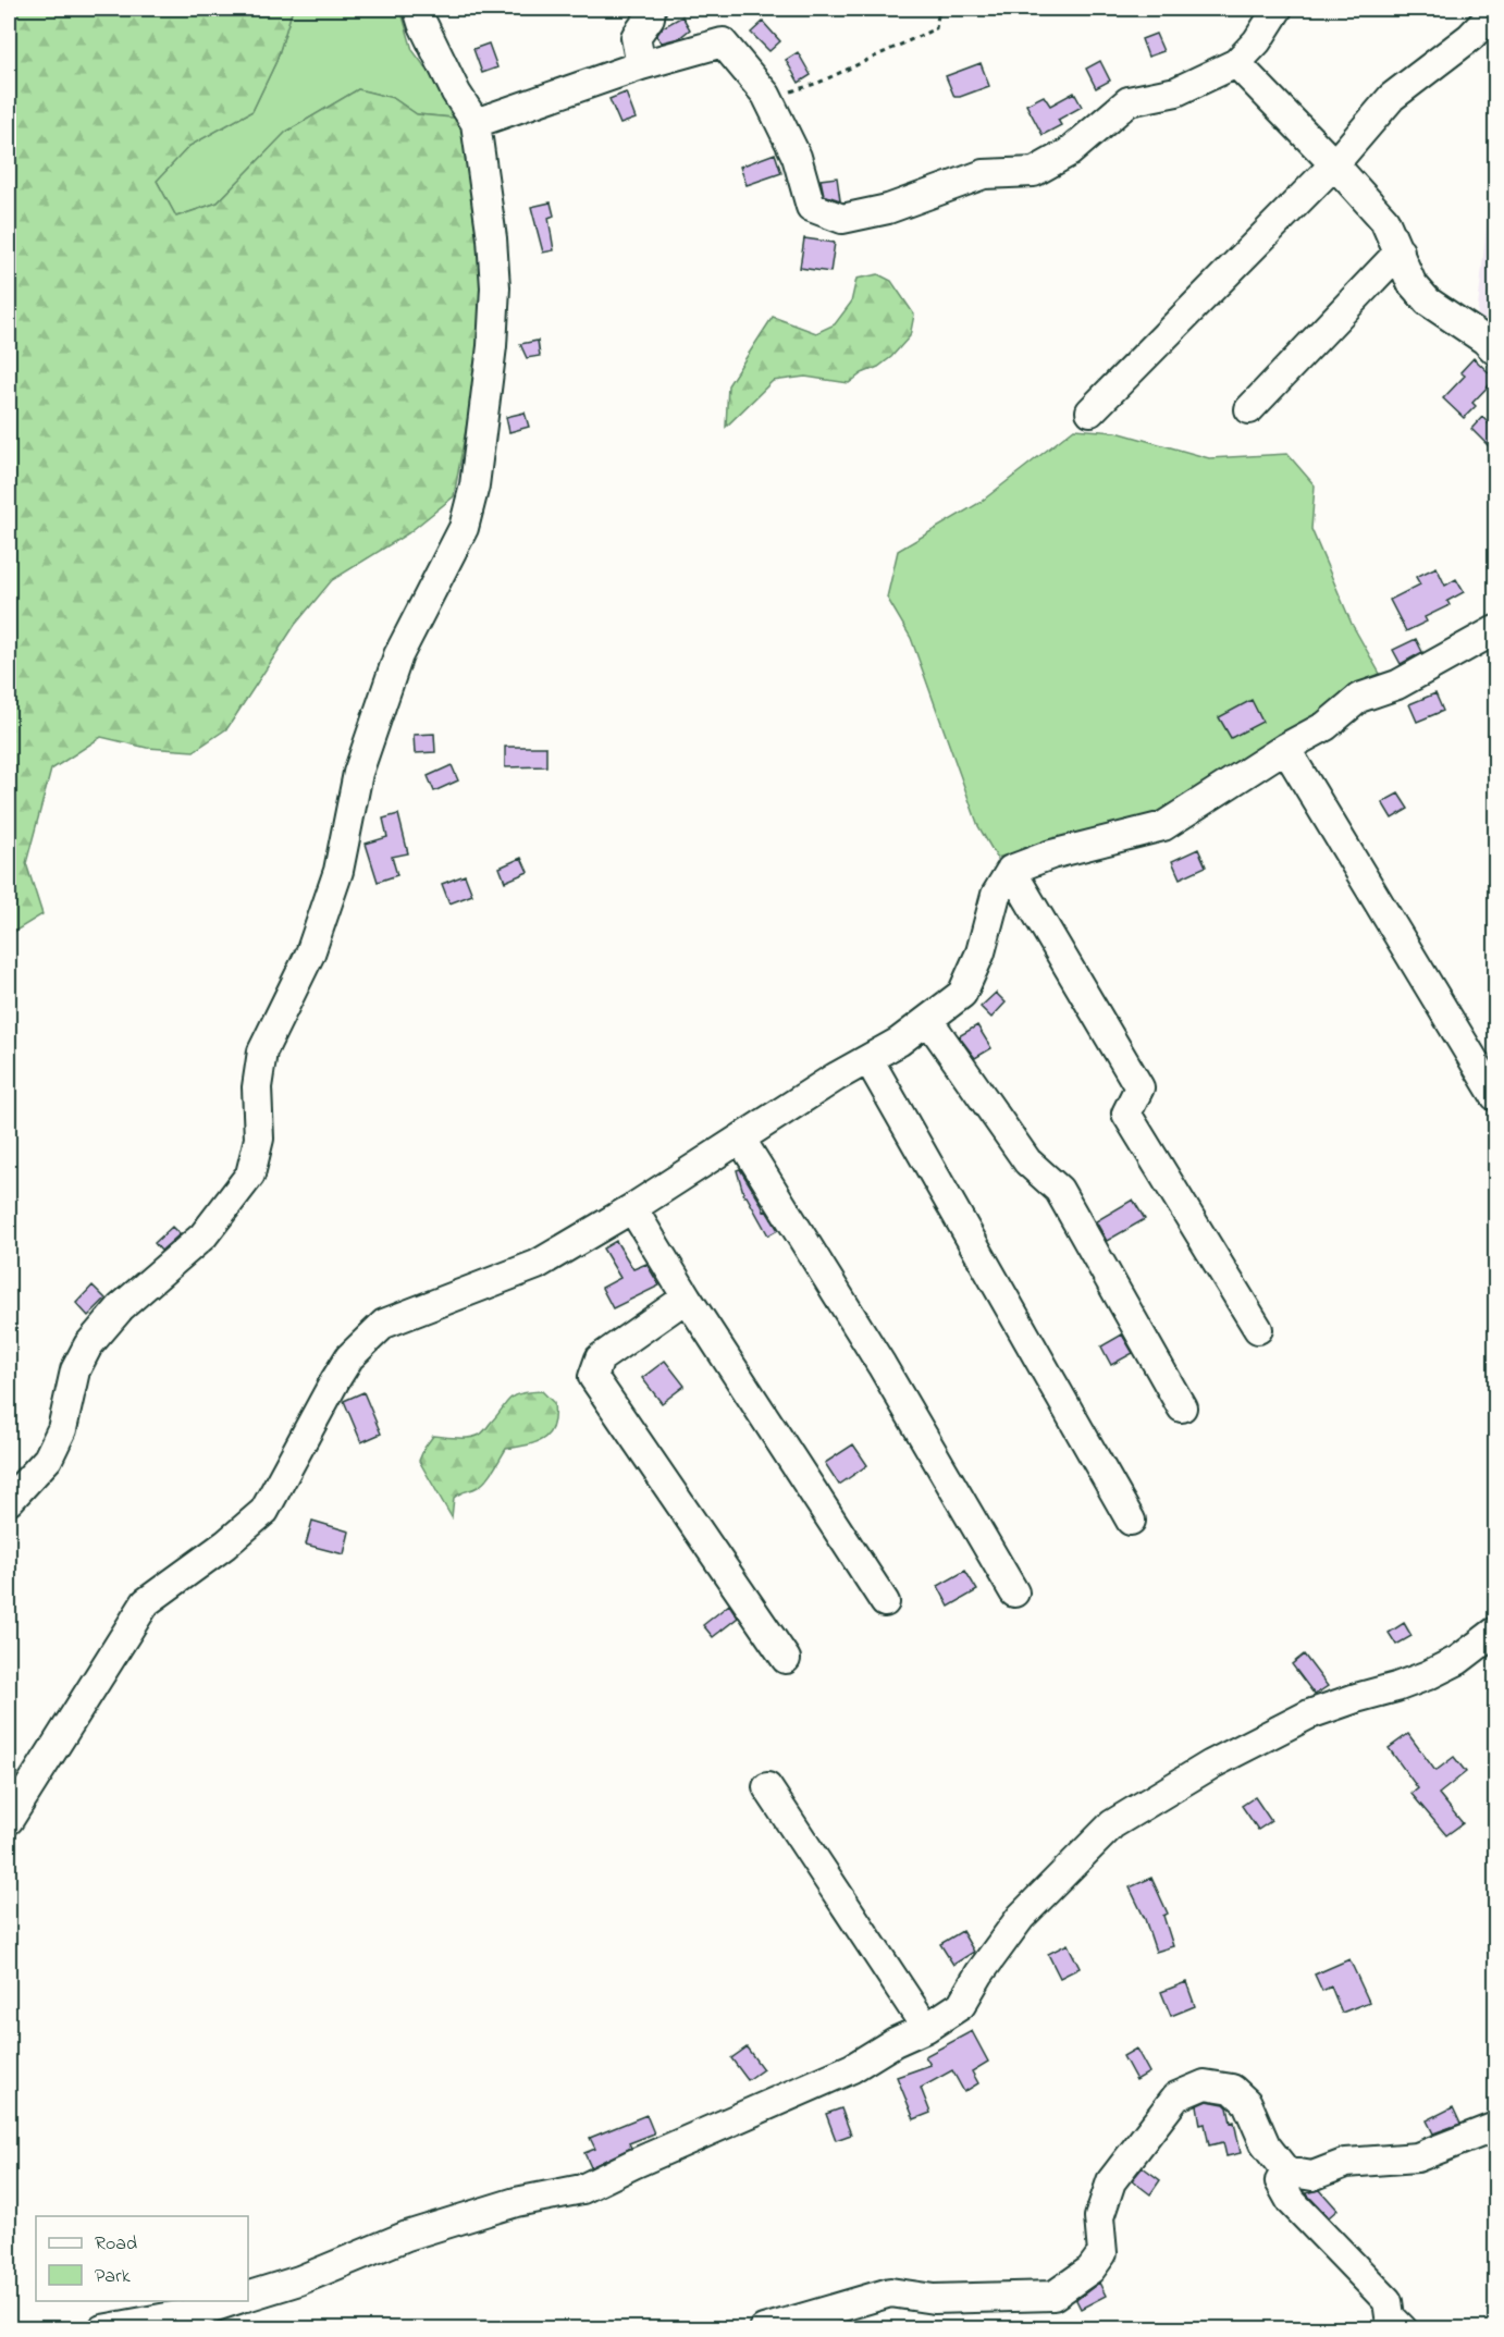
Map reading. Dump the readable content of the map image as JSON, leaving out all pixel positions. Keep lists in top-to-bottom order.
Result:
{
  "legend": ["Road", "Park"]
}
